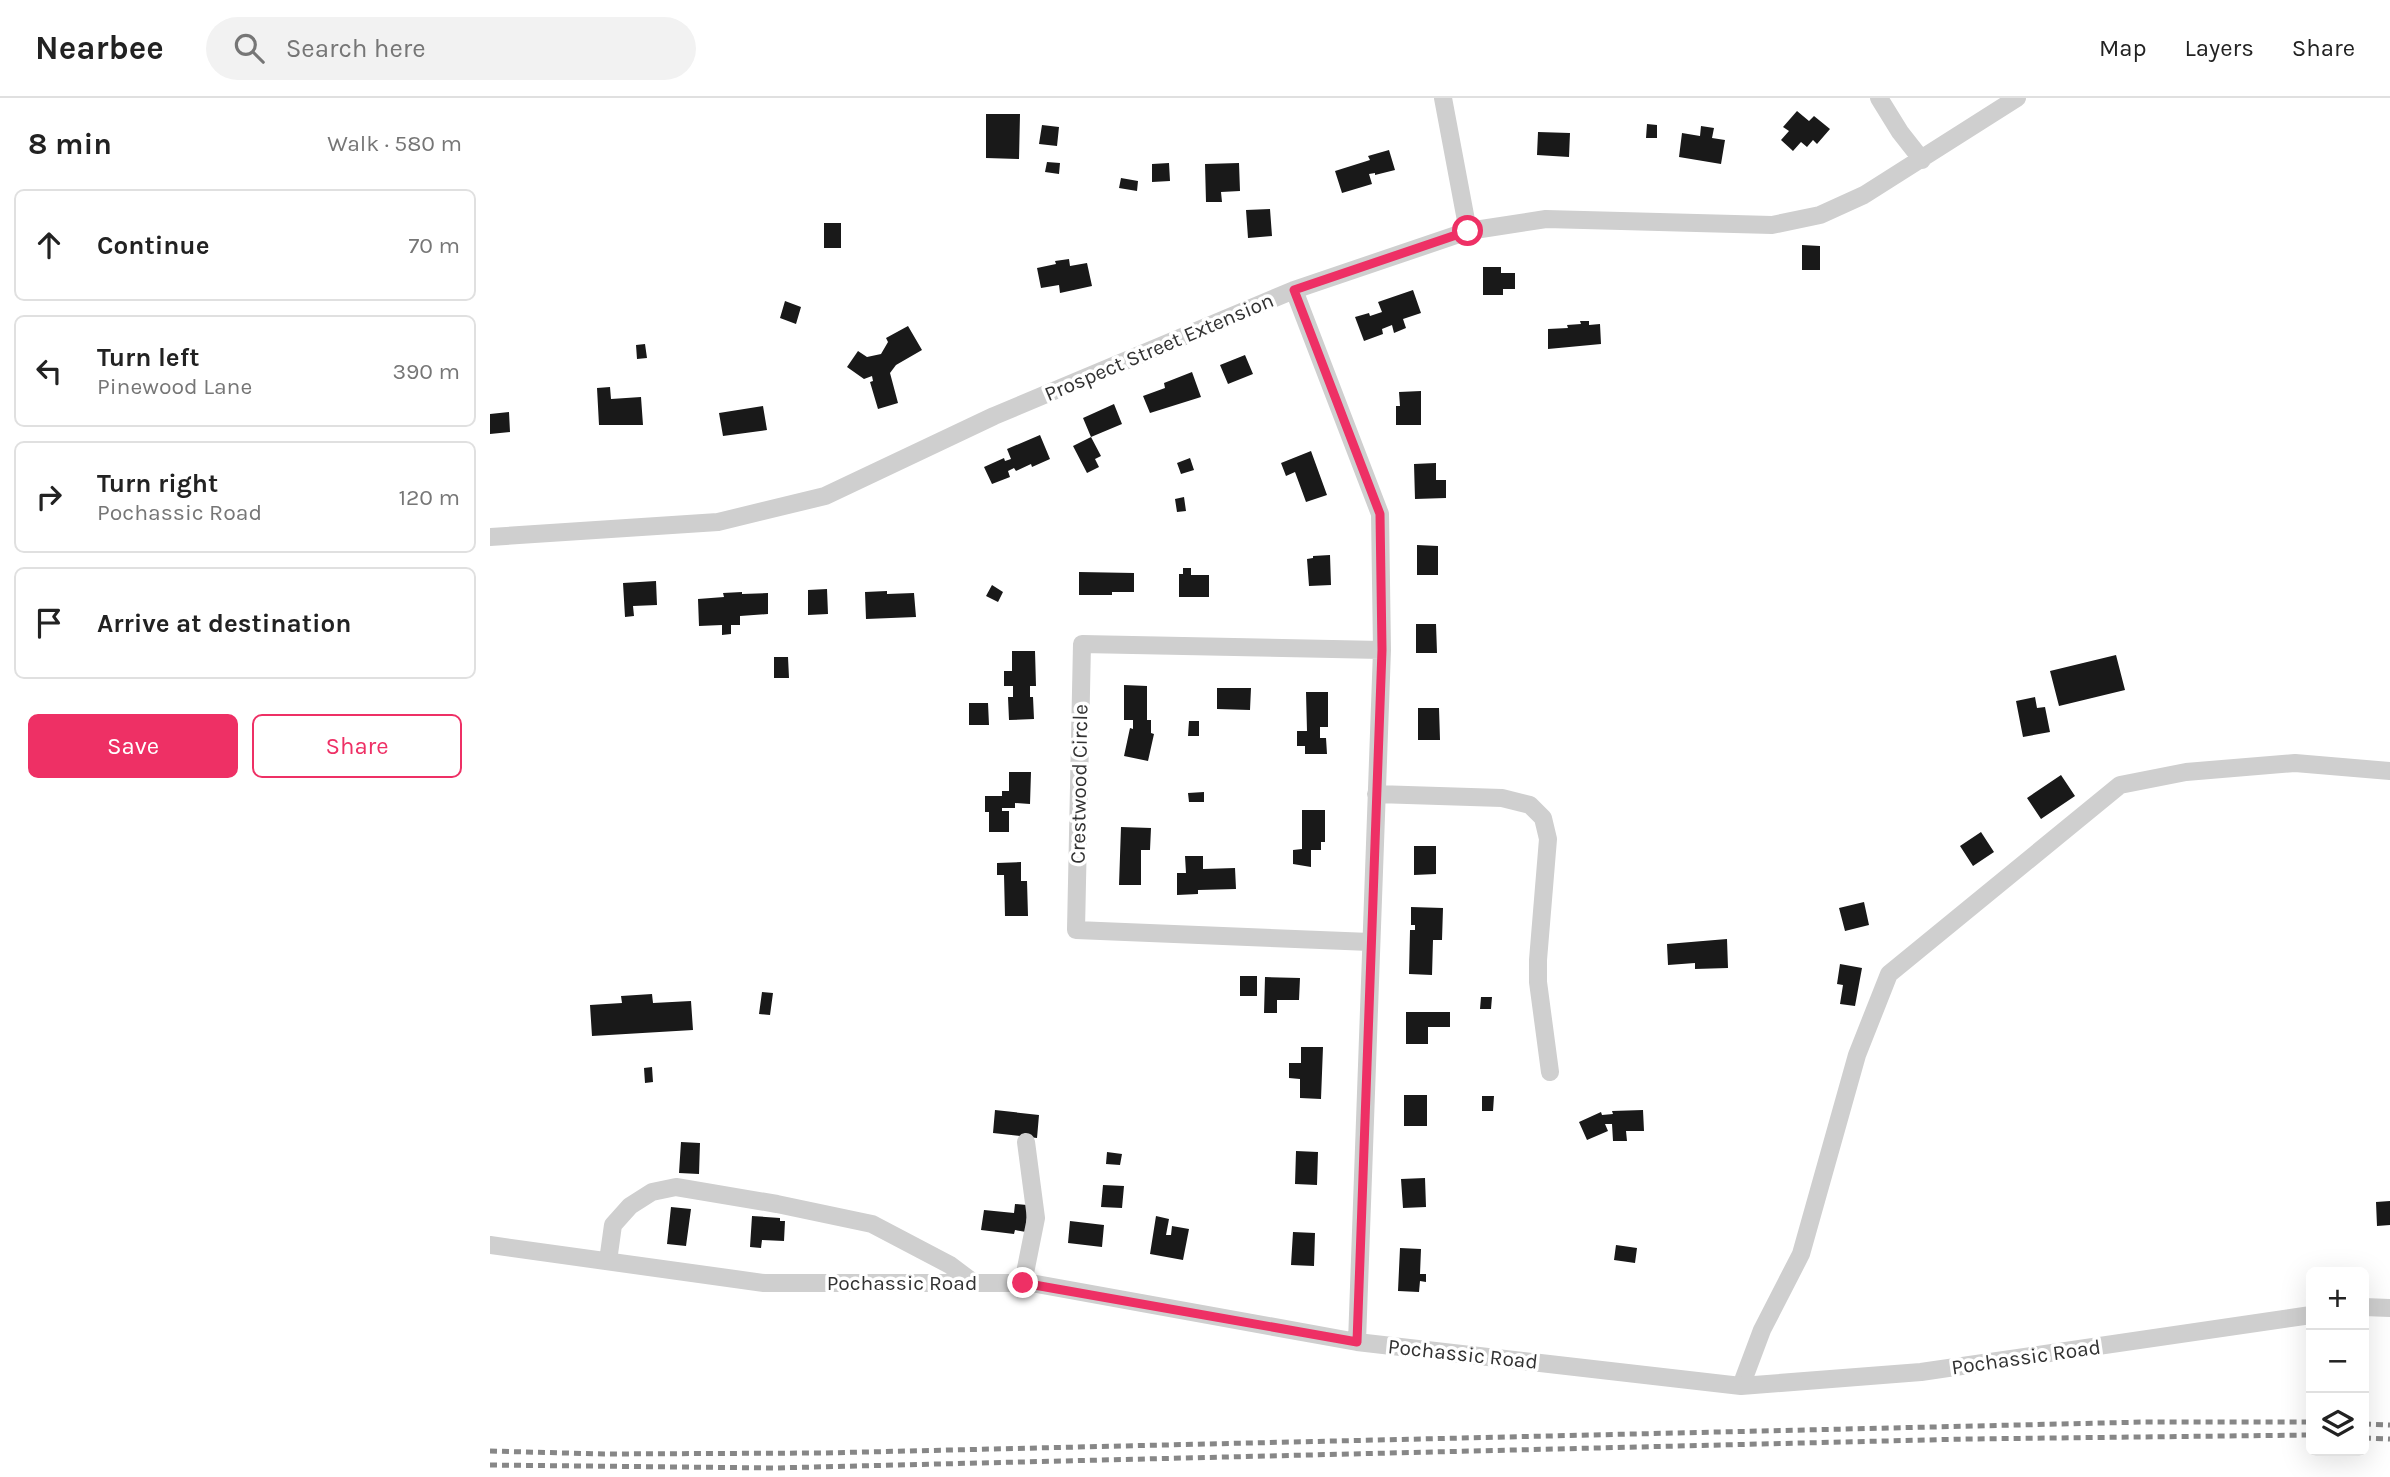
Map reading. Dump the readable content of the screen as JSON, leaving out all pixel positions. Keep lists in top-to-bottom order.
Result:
{
  "streets": {
    "street": ["Prospect Street Extension", "Crestwood Circle", "Pochassic Road"]
  },
  "page": {
    "header": "Nearbee",
    "search": "Search here",
    "nav": ["Map", "Layers", "Share"],
    "heading": ["8 min", "Walk · 580 m"],
    "list": [
      ["Continue", "70 m"],
      ["Turn left", "Pinewood Lane", "390 m"],
      ["Turn right", "Pochassic Road", "120 m"],
      "Arrive at destination"
    ],
    "buttons": ["Save", "Share"],
    "map_buttons": ["+", "−"]
  }
}
